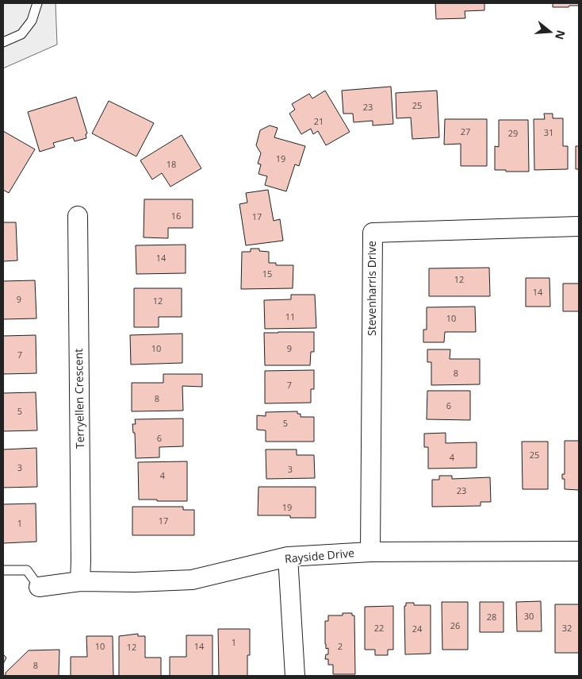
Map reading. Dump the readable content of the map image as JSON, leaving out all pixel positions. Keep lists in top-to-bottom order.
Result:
{
  "streets": {
    "street": ["Stevenharris Drive", "Terryellen Crescent", "Rayside Drive"]
  },
  "crossings": [
    ["Stevenharris Drive", "Rayside Drive"],
    ["Terryellen Crescent", "Rayside Drive"]
  ],
  "house_numbers": [
    "25",
    "23",
    "21",
    "27",
    "31",
    "29",
    "19",
    "18",
    "16",
    "17",
    "14",
    "15",
    "12",
    "14",
    "9",
    "12",
    "11",
    "10",
    "10",
    "9",
    "7",
    "8",
    "7",
    "8",
    "6",
    "5",
    "5",
    "6",
    "25",
    "4",
    "3",
    "3",
    "4",
    "23",
    "19",
    "17",
    "1",
    "30",
    "28",
    "26",
    "22",
    "32",
    "24",
    "1",
    "10",
    "14",
    "2",
    "12",
    "8"
  ],
  "north": "right"
}
